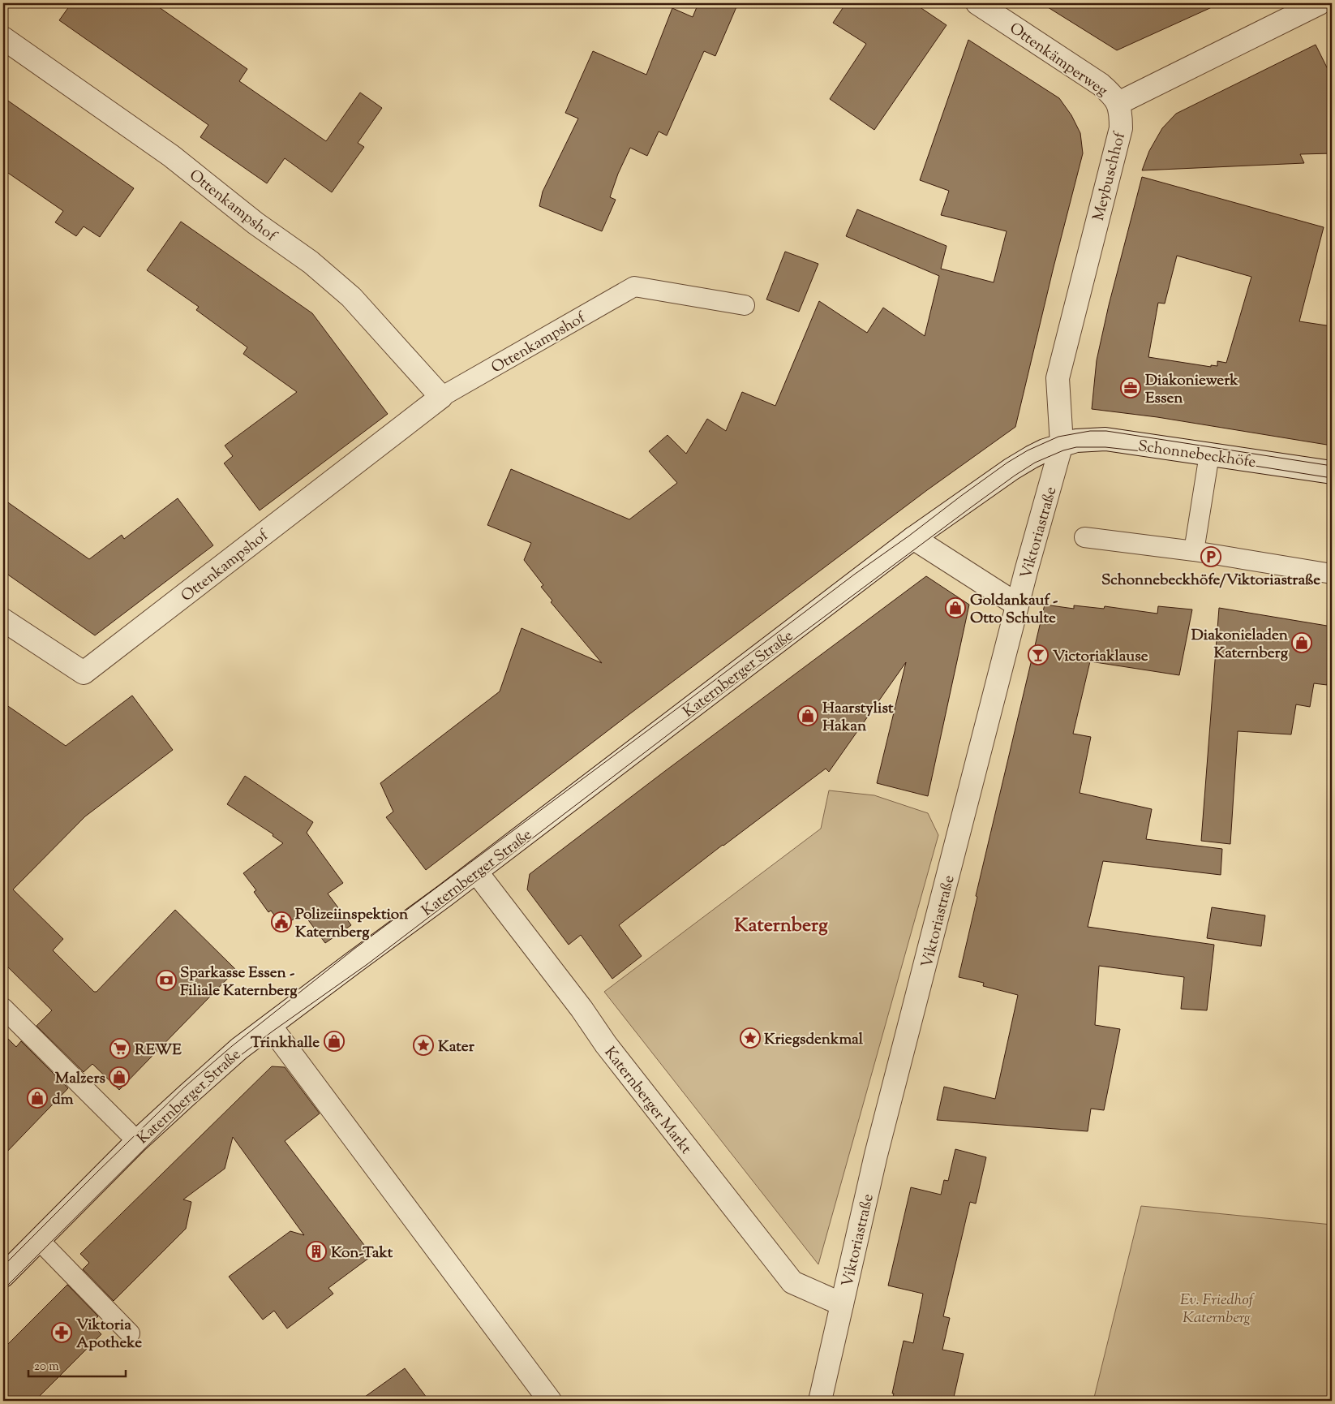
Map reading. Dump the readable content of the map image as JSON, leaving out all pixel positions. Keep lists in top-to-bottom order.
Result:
{
  "streets": {
    "street": [
      "Ottenkämperweg",
      "Meybuschhof",
      "Ottenkampshof",
      "Schonnebeckhöfe",
      "Viktoriastraße",
      "Katernberger Straße",
      "Katernberger Markt"
    ]
  },
  "crossings": [
    ["Ottenkämperweg", "Meybuschhof"],
    ["Meybuschhof", "Schonnebeckhöfe"],
    ["Meybuschhof", "Viktoriastraße"],
    ["Meybuschhof", "Katernberger Straße"],
    ["Schonnebeckhöfe", "Viktoriastraße"],
    ["Schonnebeckhöfe", "Katernberger Straße"],
    ["Viktoriastraße", "Katernberger Straße"],
    ["Viktoriastraße", "Katernberger Markt"],
    ["Katernberger Straße", "Katernberger Markt"]
  ],
  "districts": ["Katernberg"],
  "parks": ["Ev. Friedhof Katernberg"],
  "places": {
    "office": ["Diakoniewerk Essen"],
    "parking": ["Schonnebeckhöfe/Viktoriastraße"],
    "shop": [
      "Goldankauf - Otto Schulte",
      "Diakonieladen Katernberg",
      "Haarstylist Hakan",
      "Trinkhalle",
      "Malzers",
      "dm"
    ],
    "bar": ["Victoriaklause"],
    "public building": ["Polizeiinspektion Katernberg"],
    "bank": ["Sparkasse Essen - Filiale Katernberg"],
    "place": ["Kriegsdenkmal", "Kater"],
    "supermarket": ["REWE"],
    "building": ["Kon-Takt"],
    "pharmacy": ["Viktoria Apotheke"]
  },
  "scale_bar": "20 m"
}
